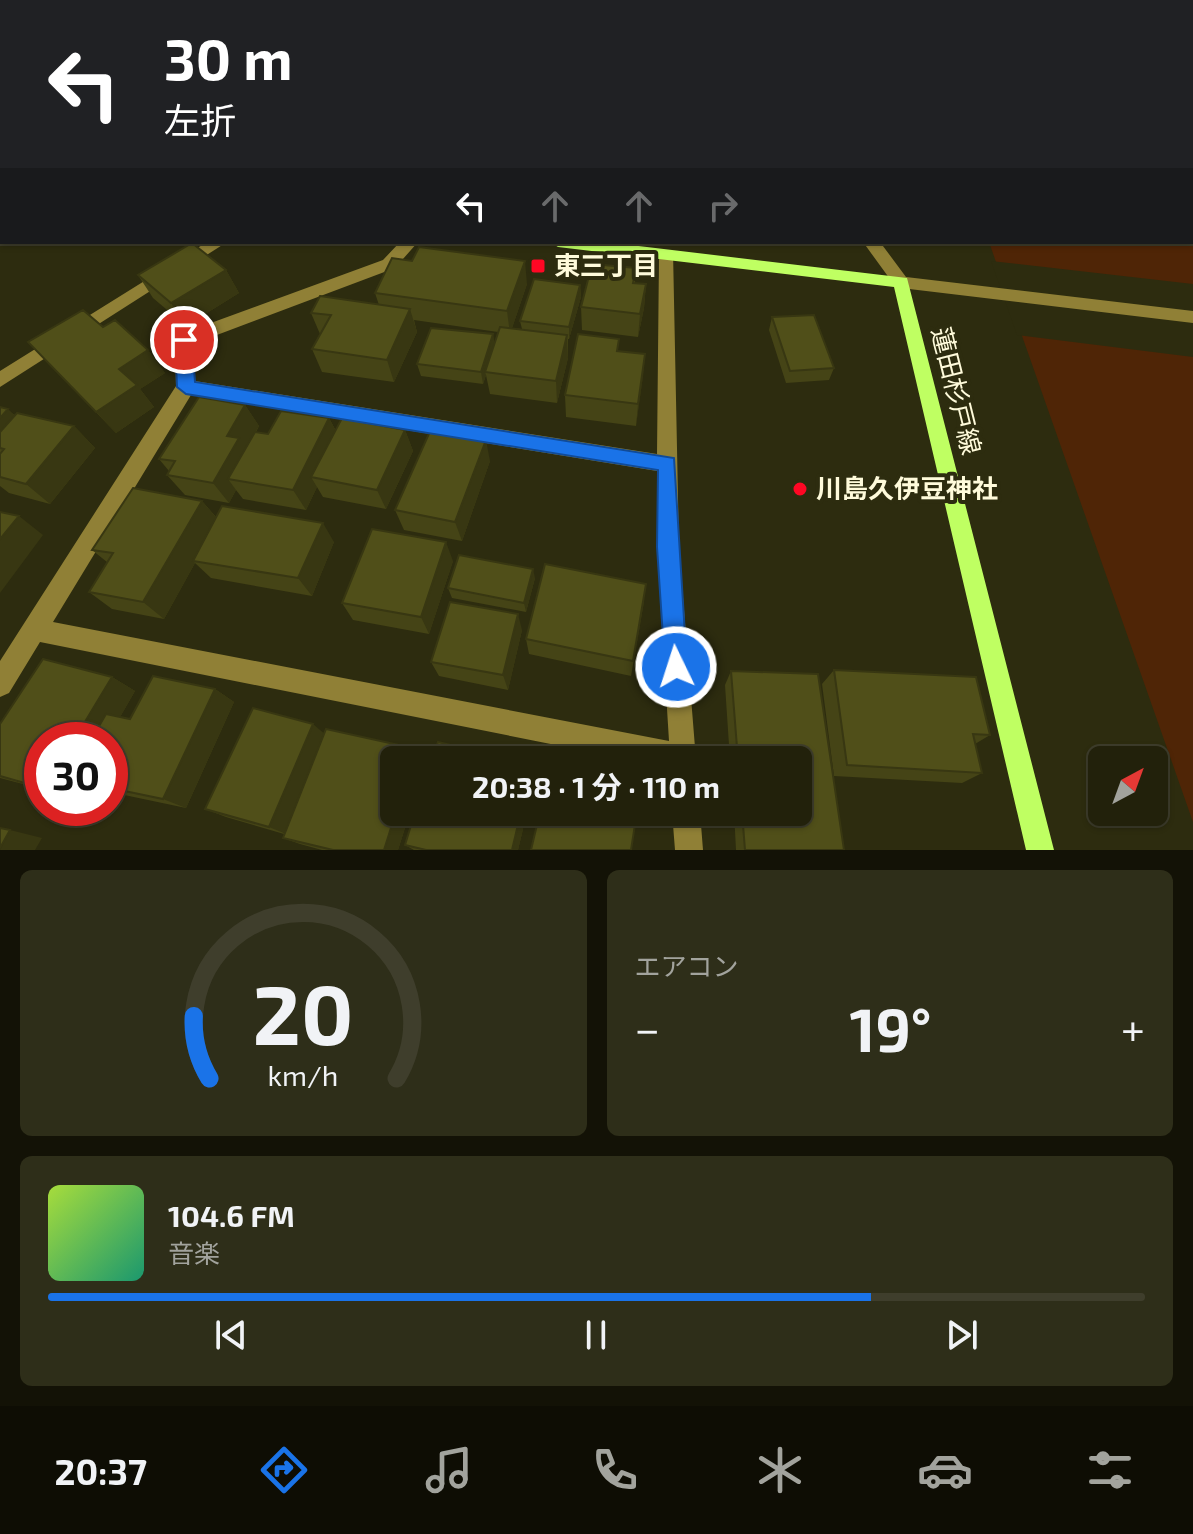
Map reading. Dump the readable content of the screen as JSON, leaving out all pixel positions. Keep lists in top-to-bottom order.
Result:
{
  "streets": {
    "main road": ["蓮田杉戸線"]
  },
  "places": {
    "transit": ["東三丁目"],
    "other": ["川島久伊豆神社"]
  },
  "north": "top right",
  "page": {
    "turn": ["30 m", "左折"],
    "limit": "30",
    "trip": "20:38 · 1 分 · 110 m",
    "tile": "エアコン",
    "heat": ["−", "19°", "+"],
    "song": ["104.6 FM", "音楽"],
    "tabs": "20:37",
    "gauge": ["20", "km/h"]
  }
}
